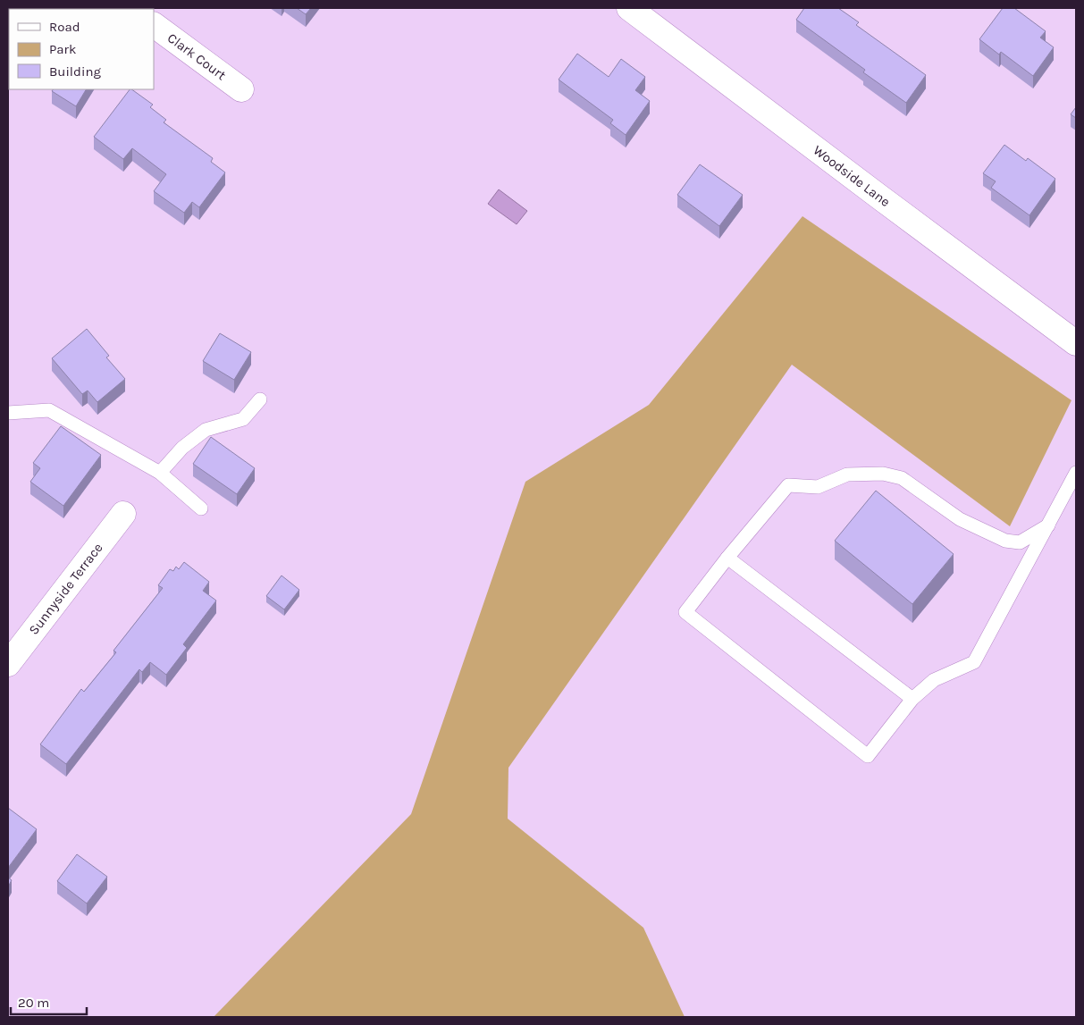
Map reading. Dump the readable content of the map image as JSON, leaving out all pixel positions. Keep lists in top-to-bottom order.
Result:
{
  "streets": {
    "street": ["Clark Court", "Woodside Lane", "Sunnyside Terrace"]
  },
  "legend": ["Road", "Park", "Building"],
  "scale_bar": "20 m"
}
